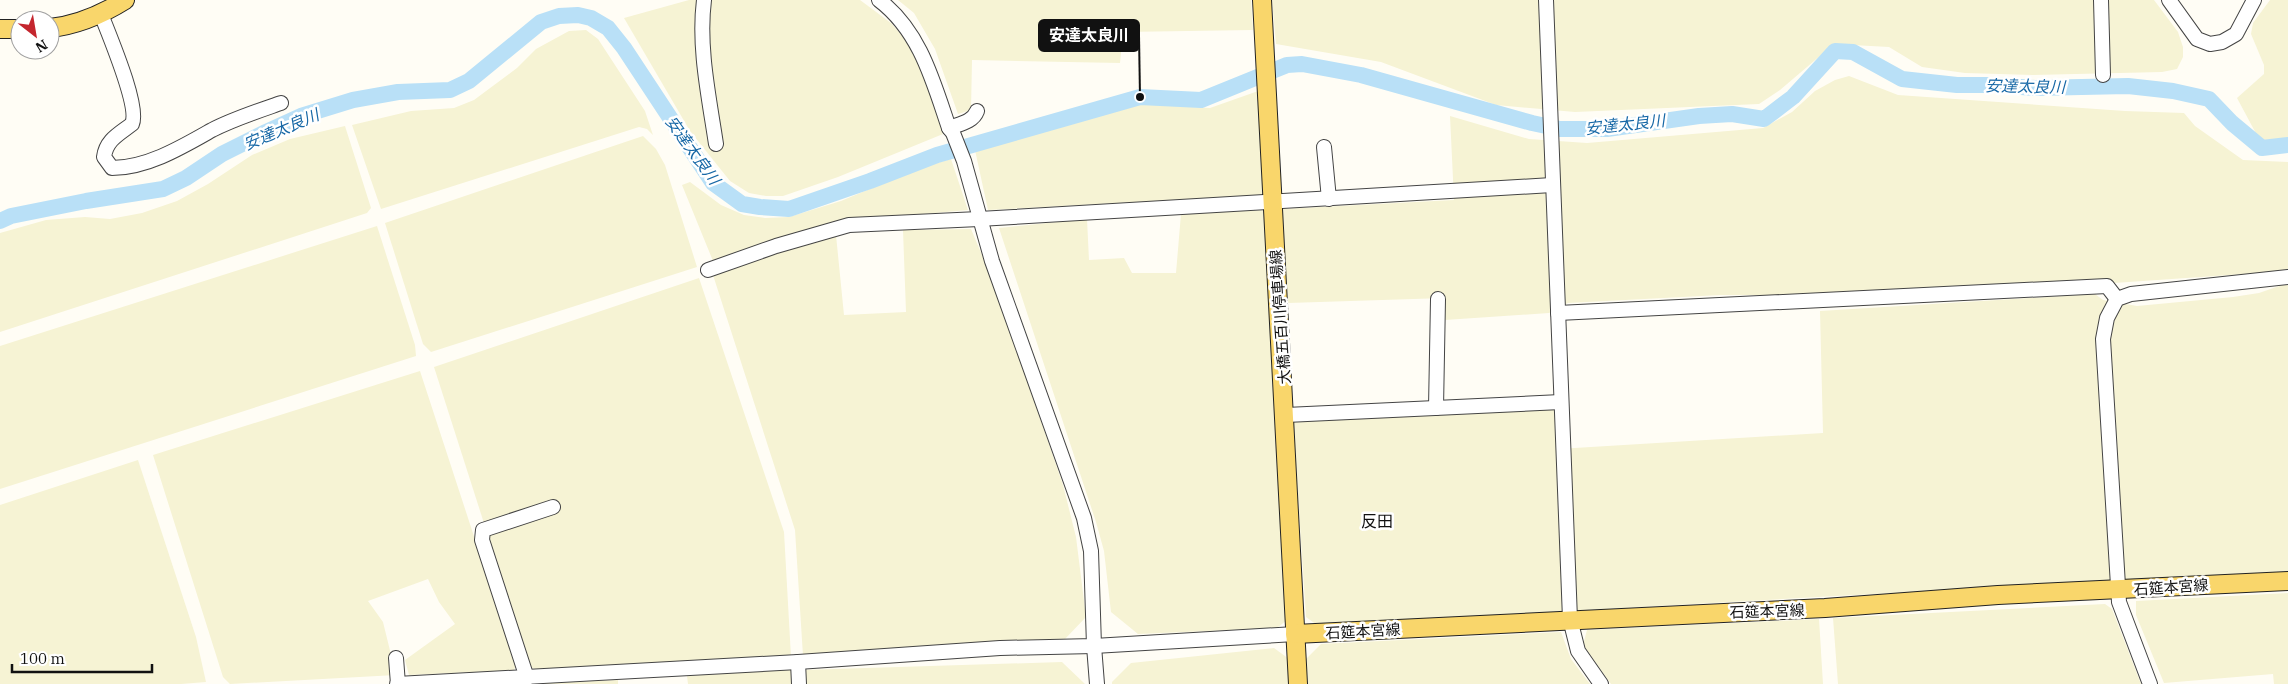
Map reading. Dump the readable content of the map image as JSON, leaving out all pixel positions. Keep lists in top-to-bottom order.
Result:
{
  "streets": {
    "main road": ["大橋五百川停車場線", "石筵本宮線"]
  },
  "crossings": [
    ["大橋五百川停車場線", "石筵本宮線"]
  ],
  "districts": ["反田"],
  "water": ["安達太良川"],
  "places": ["安達太良川"],
  "scale_bar": "100 m",
  "north": "bottom right"
}
